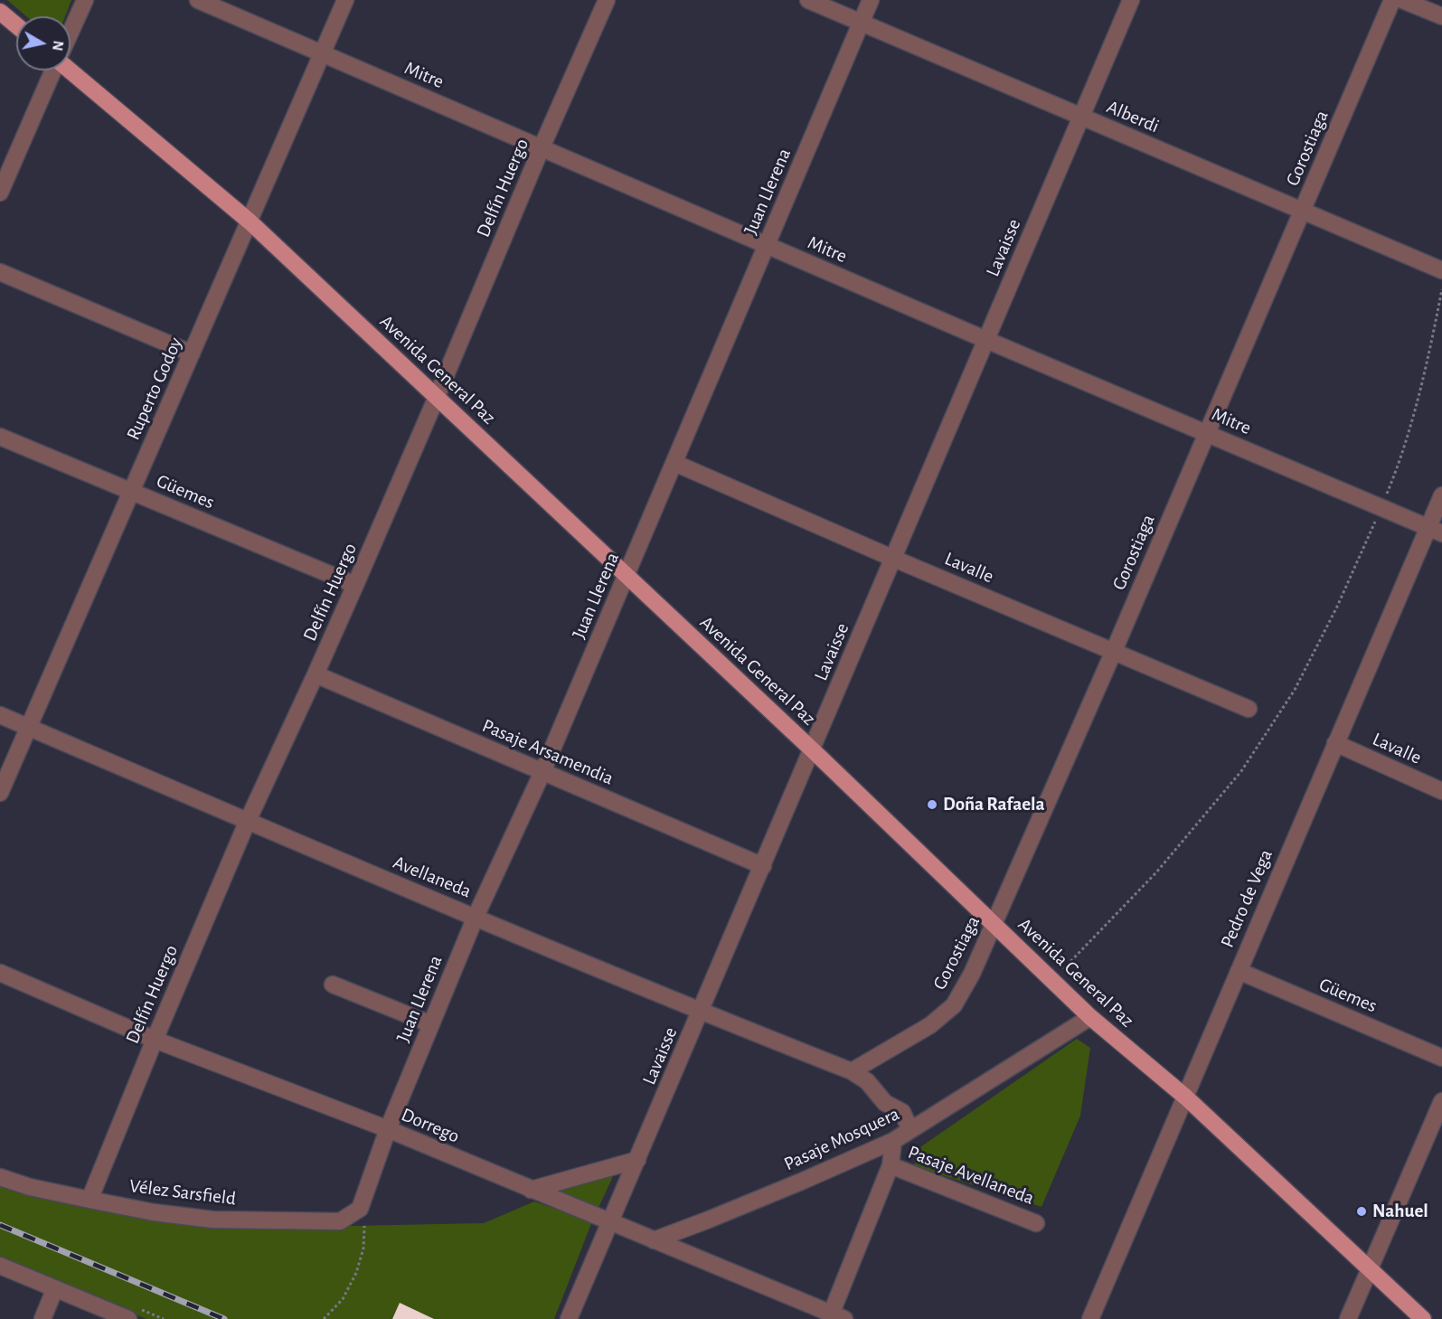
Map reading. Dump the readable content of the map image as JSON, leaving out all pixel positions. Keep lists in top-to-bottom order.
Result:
{
  "streets": {
    "main road": ["Avenida General Paz"],
    "street": [
      "Mitre",
      "Alberdi",
      "Gorostiaga",
      "Delfín Huergo",
      "Juan Llerena",
      "Lavaisse",
      "Ruperto Godoy",
      "Güemes",
      "Lavalle",
      "Pasaje Arsamendia",
      "Avellaneda",
      "Pedro de Vega",
      "Dorrego",
      "Pasaje Mosquera",
      "Pasaje Avellaneda",
      "Vélez Sarsfield"
    ]
  },
  "crossings": [
    ["Mitre", "Gorostiaga"],
    ["Mitre", "Delfín Huergo"],
    ["Mitre", "Juan Llerena"],
    ["Mitre", "Lavaisse"],
    ["Mitre", "Ruperto Godoy"],
    ["Mitre", "Pedro de Vega"],
    ["Alberdi", "Gorostiaga"],
    ["Alberdi", "Juan Llerena"],
    ["Alberdi", "Lavaisse"],
    ["Gorostiaga", "Avenida General Paz"],
    ["Gorostiaga", "Lavalle"],
    ["Gorostiaga", "Avellaneda"],
    ["Delfín Huergo", "Avenida General Paz"],
    ["Delfín Huergo", "Güemes"],
    ["Delfín Huergo", "Pasaje Arsamendia"],
    ["Delfín Huergo", "Avellaneda"],
    ["Delfín Huergo", "Dorrego"],
    ["Delfín Huergo", "Vélez Sarsfield"],
    ["Juan Llerena", "Avenida General Paz"],
    ["Juan Llerena", "Lavalle"],
    ["Juan Llerena", "Pasaje Arsamendia"],
    ["Juan Llerena", "Avellaneda"],
    ["Juan Llerena", "Dorrego"],
    ["Juan Llerena", "Vélez Sarsfield"],
    ["Lavaisse", "Avenida General Paz"],
    ["Lavaisse", "Lavalle"],
    ["Lavaisse", "Pasaje Arsamendia"],
    ["Lavaisse", "Avellaneda"],
    ["Lavaisse", "Dorrego"],
    ["Avenida General Paz", "Ruperto Godoy"],
    ["Avenida General Paz", "Pedro de Vega"],
    ["Avenida General Paz", "Pasaje Mosquera"],
    ["Ruperto Godoy", "Güemes"],
    ["Ruperto Godoy", "Avellaneda"],
    ["Güemes", "Pedro de Vega"],
    ["Lavalle", "Pedro de Vega"],
    ["Avellaneda", "Pasaje Mosquera"],
    ["Dorrego", "Pasaje Mosquera"]
  ],
  "places": ["Doña Rafaela", "Nahuel"],
  "north": "right"
}
